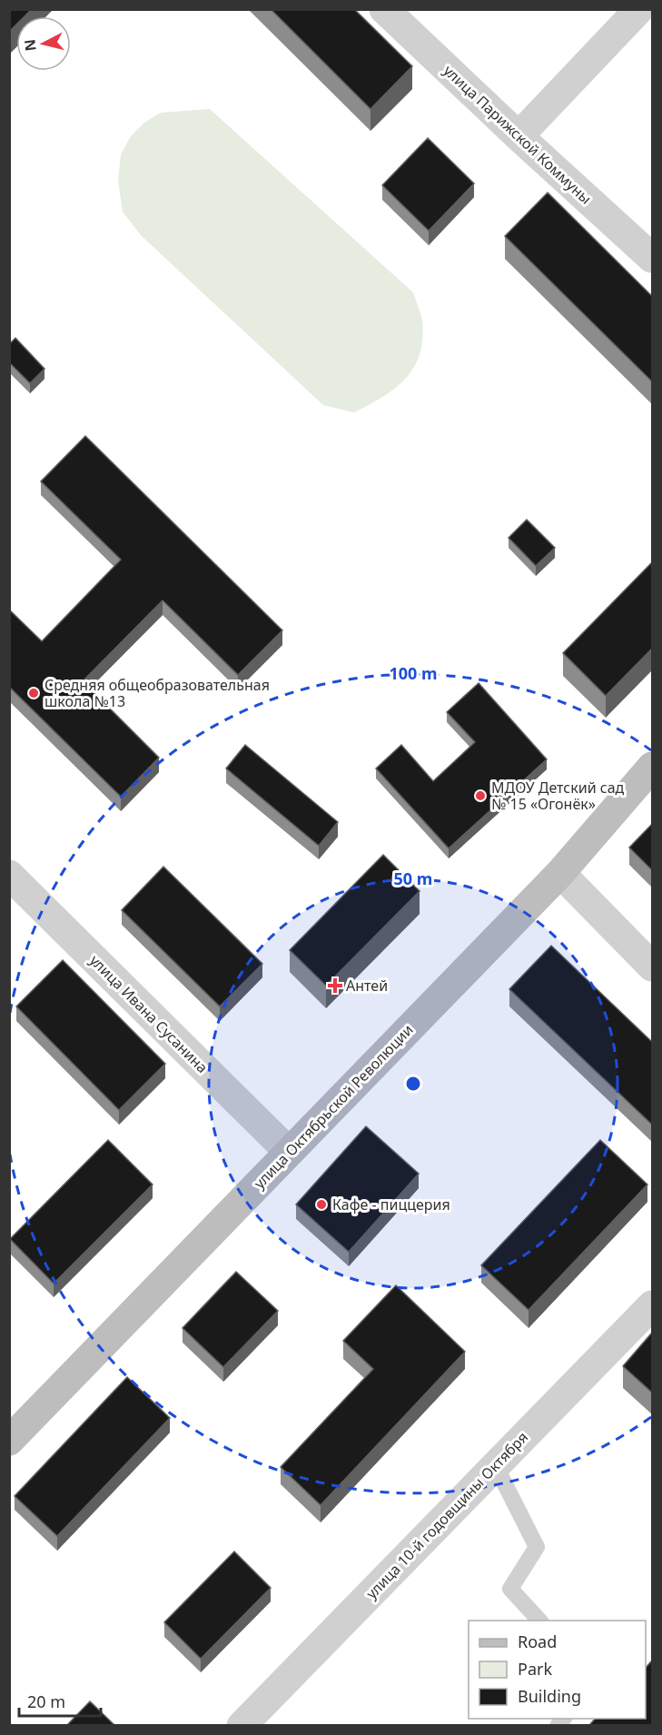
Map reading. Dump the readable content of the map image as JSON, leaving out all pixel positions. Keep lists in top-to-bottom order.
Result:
{
  "streets": {
    "street": [
      "улица Парижской Коммуны",
      "улица Ивана Сусанина",
      "улица Октябрьской Революции",
      "улица 10-й годовщины Октября"
    ]
  },
  "crossings": [
    ["улица Ивана Сусанина", "улица Октябрьской Революции"]
  ],
  "places": {
    "other": ["Средняя общеобразовательная школа №13", "МДОУ Детский сад № 15 «Огонёк»", "Кафе - пиццерия"],
    "health": ["Антей"]
  },
  "legend": ["Road", "Park", "Building"],
  "scale_bar": "20 m",
  "north": "left",
  "rings": ["100 m", "50 m"]
}
